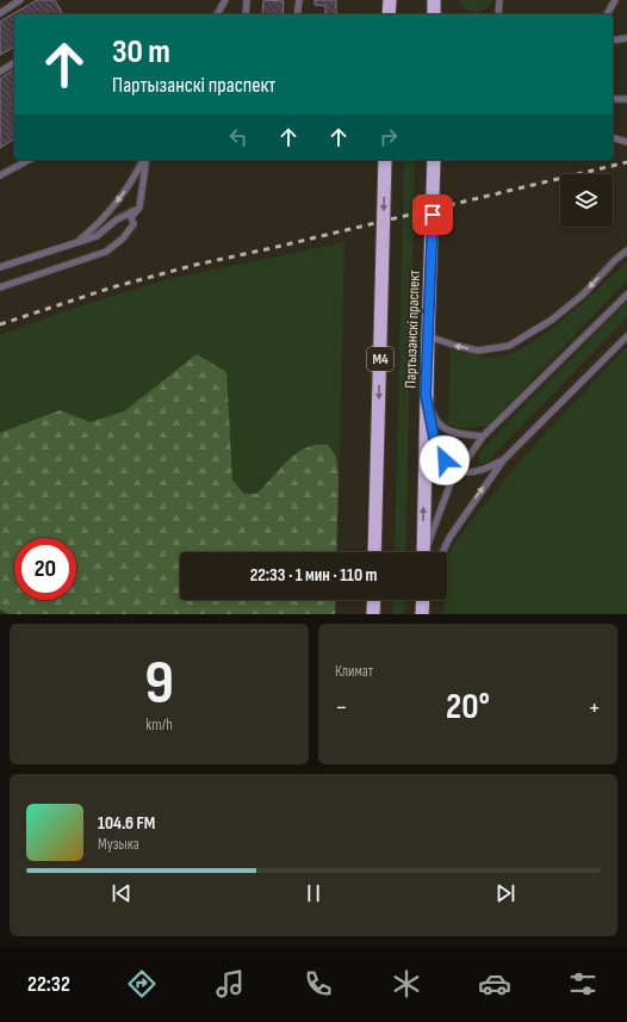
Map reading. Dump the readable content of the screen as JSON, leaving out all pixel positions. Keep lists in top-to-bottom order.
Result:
{
  "streets": {
    "highway": ["Партызанскі праспект", "М4"]
  },
  "page": {
    "turn": ["30 m", "Партызанскі праспект"],
    "limit": "20",
    "trip": "22:33 · 1 мин · 110 m",
    "tile": [
      ["9", "km/h"],
      "Климат"
    ],
    "heat": ["−", "20°", "+"],
    "song": ["104.6 FM", "Музыка"],
    "tabs": "22:32"
  }
}
